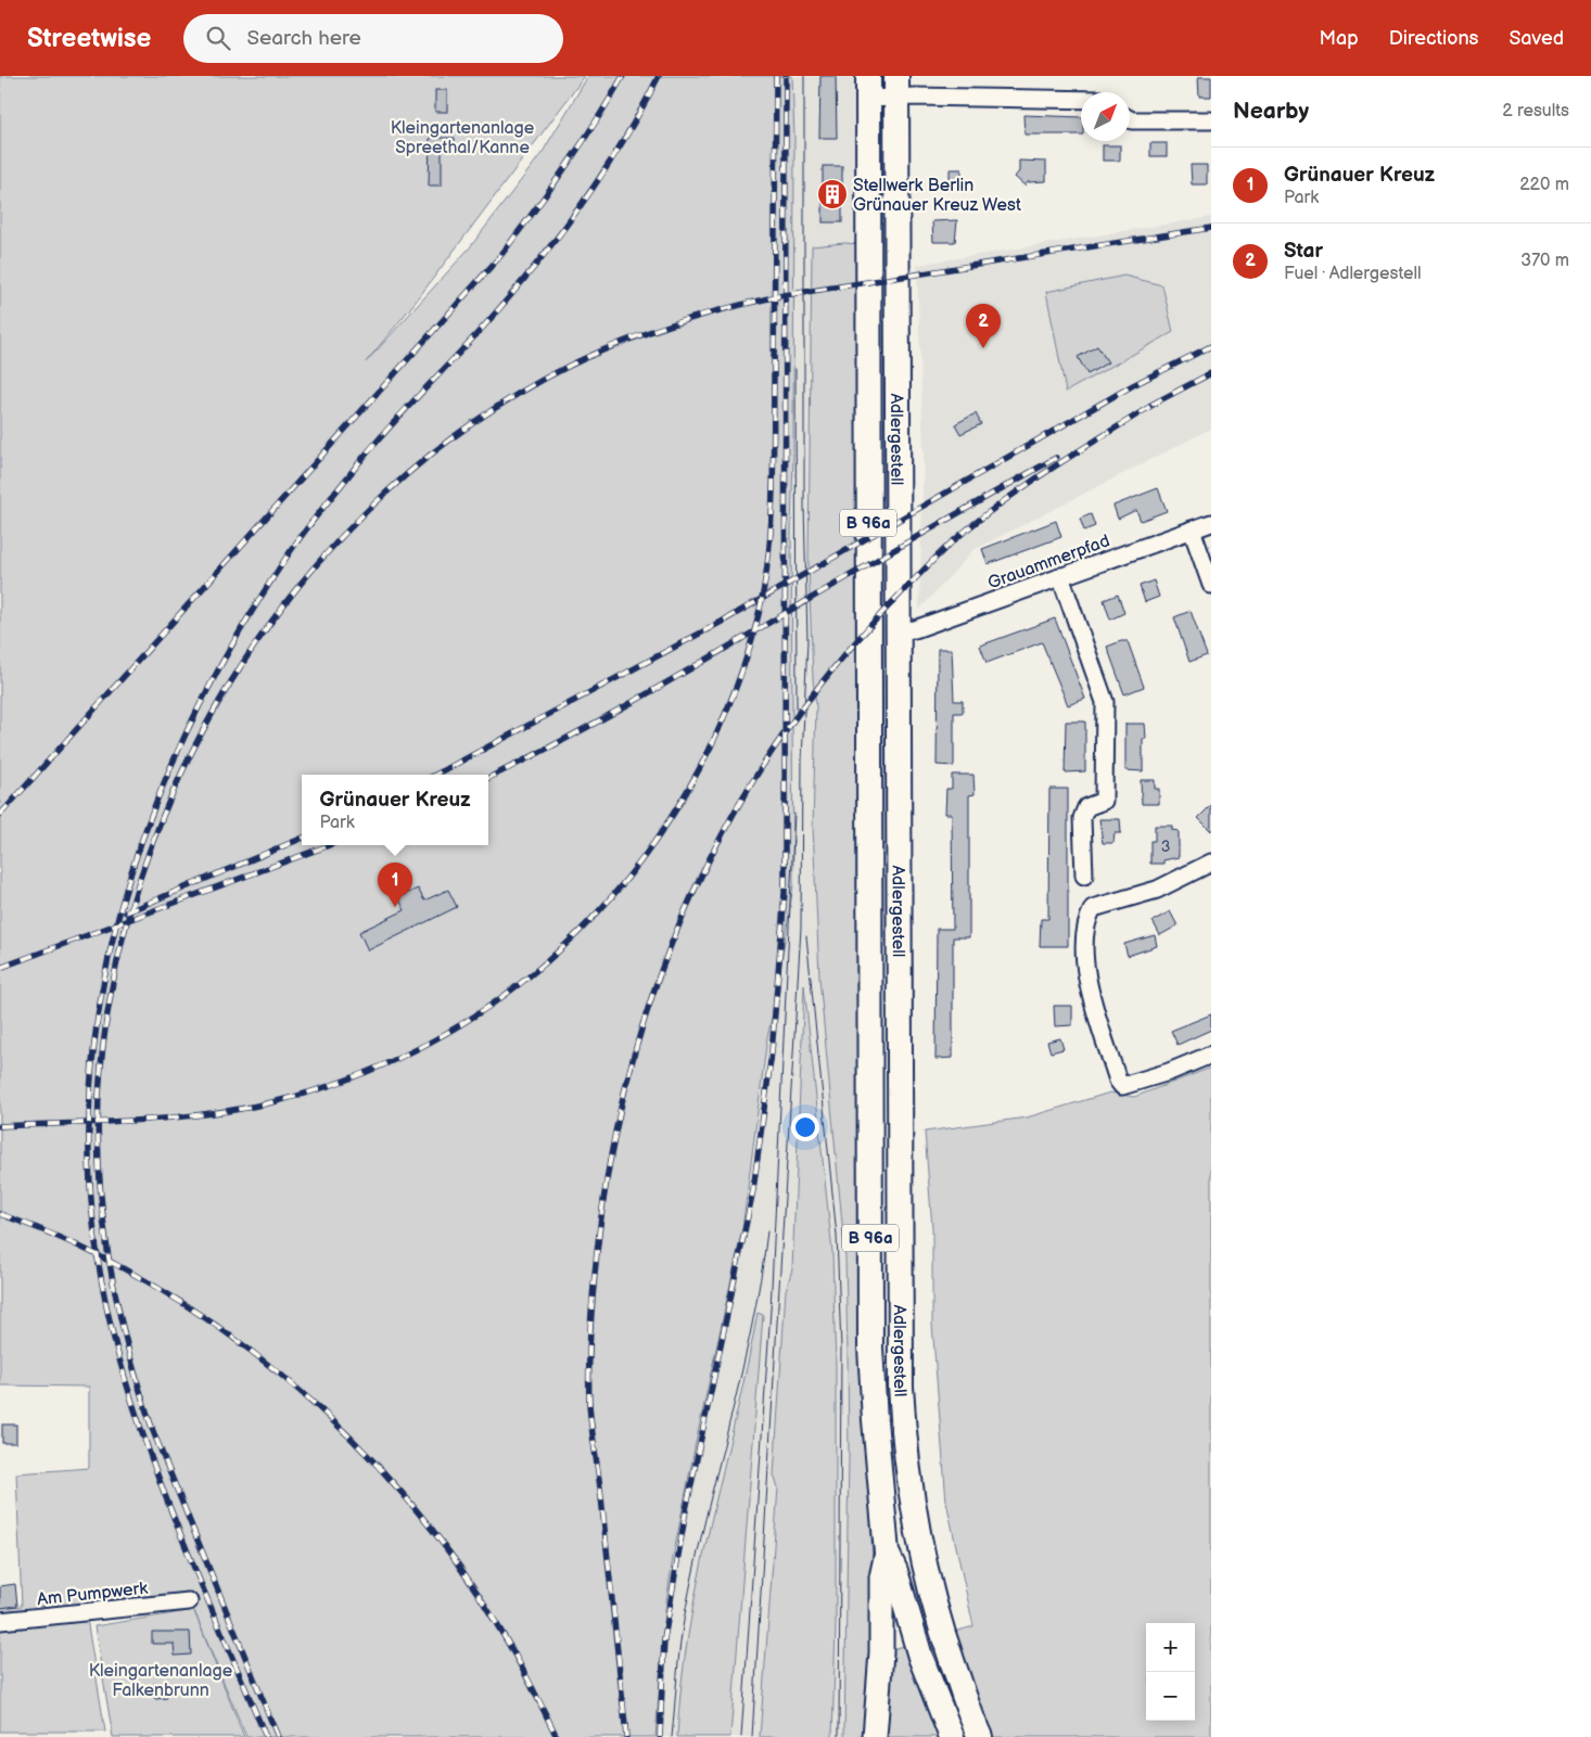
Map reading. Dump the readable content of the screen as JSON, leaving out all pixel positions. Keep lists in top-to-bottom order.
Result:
{
  "streets": {
    "main road": ["Adlergestell", "B 96a"],
    "street": ["Grauammerpfad", "Am Pumpwerk"]
  },
  "crossings": [
    ["Adlergestell", "Grauammerpfad"]
  ],
  "parks": ["Kleingartenanlage Spreethal/Kanne", "Kleingartenanlage Falkenbrunn"],
  "places": {
    "building": ["Stellwerk Berlin Grünauer Kreuz West"]
  },
  "house_numbers": ["3"],
  "north": "top right",
  "page": {
    "header": "Streetwise",
    "search": "Search here",
    "nav": ["Map", "Directions", "Saved"],
    "heading": ["Nearby", "2 results"],
    "list": [
      {
        "mark": "1",
        "name": "Grünauer Kreuz",
        "note": "Park",
        "value": "220 m"
      },
      {
        "mark": "2",
        "name": "Star",
        "note": "Fuel · Adlergestell",
        "value": "370 m"
      }
    ],
    "pins": ["2", "1"],
    "popup": ["Grünauer Kreuz", "Park"],
    "map_buttons": ["+", "−"]
  }
}
